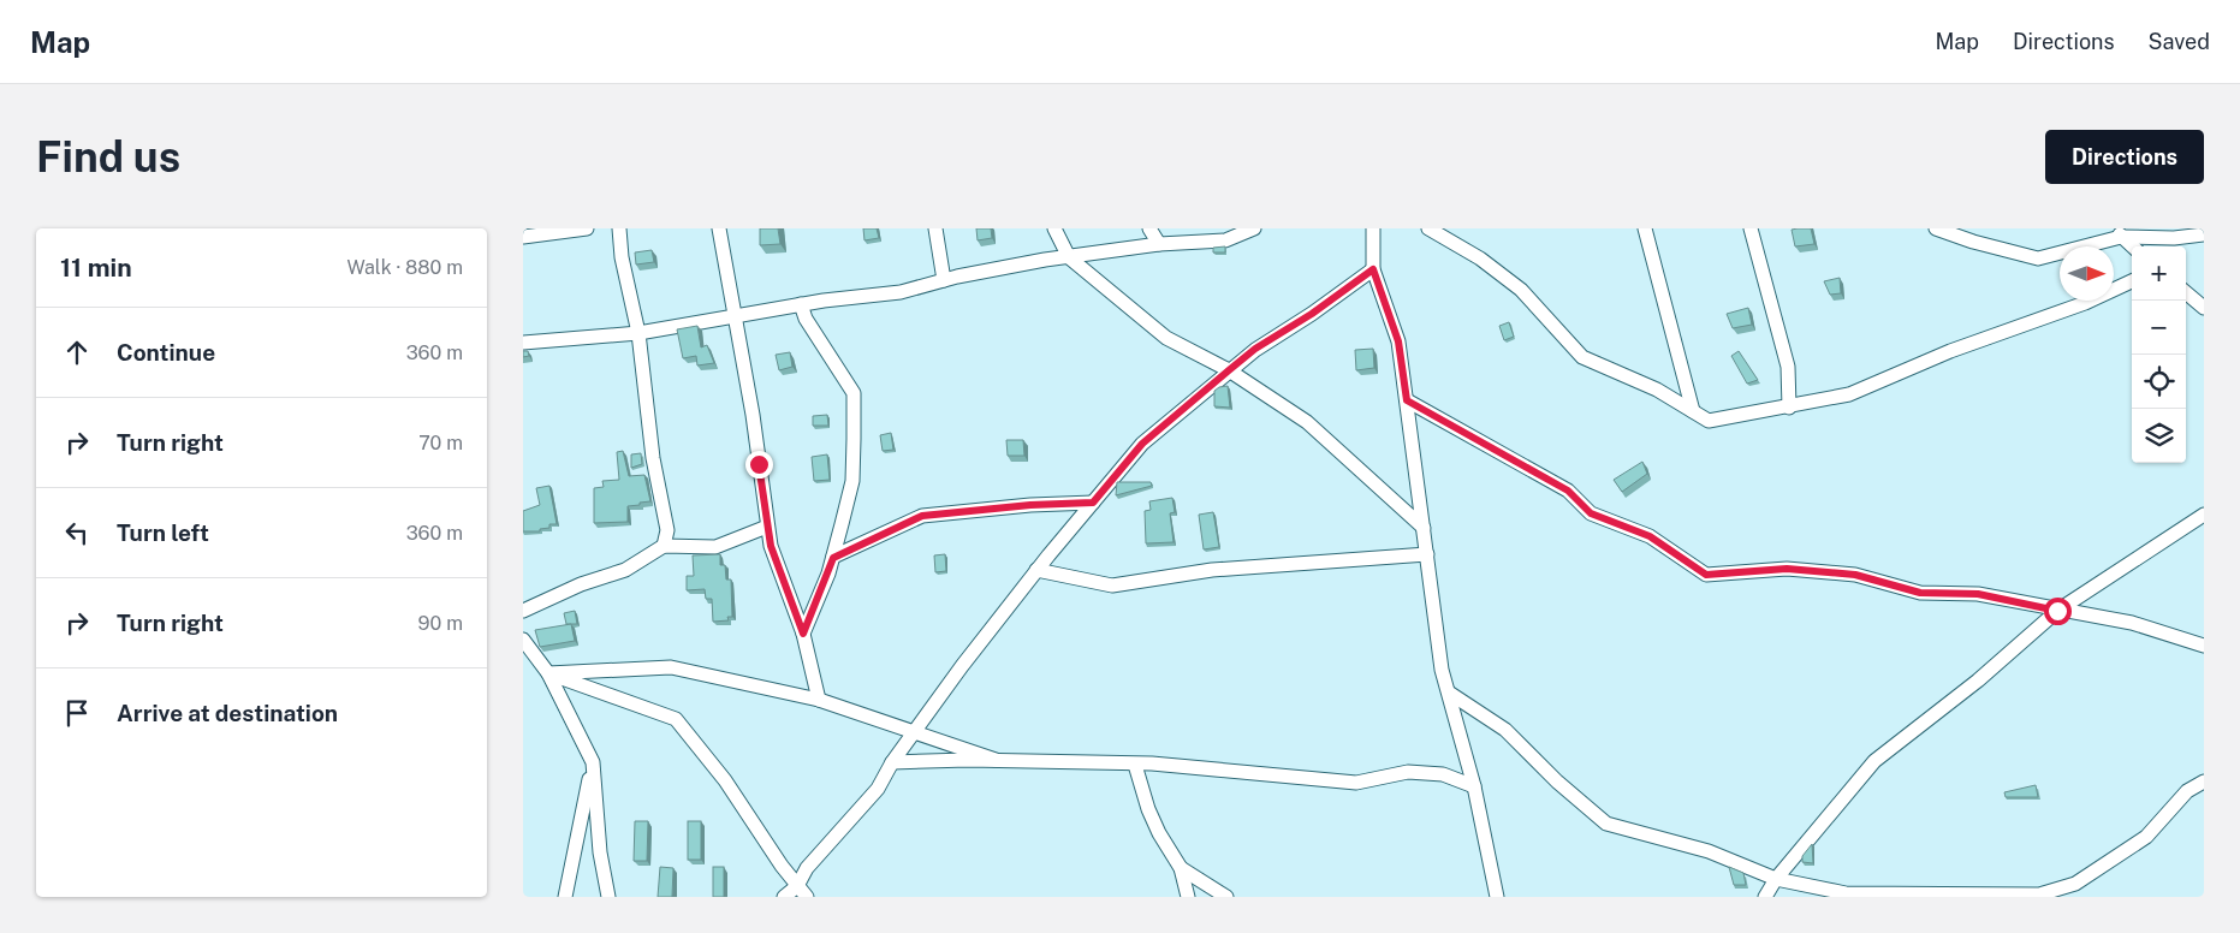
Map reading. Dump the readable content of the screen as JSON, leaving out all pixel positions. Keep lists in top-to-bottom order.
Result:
{
  "north": "right",
  "page": {
    "header": "Map",
    "nav": ["Map", "Directions", "Saved"],
    "buttons": "Directions",
    "title": "Find us",
    "heading": ["11 min", "Walk · 880 m"],
    "map_buttons": ["+", "−"],
    "list": [
      ["Continue", "360 m"],
      ["Turn right", "70 m"],
      ["Turn left", "360 m"],
      ["Turn right", "90 m"],
      "Arrive at destination"
    ]
  }
}
